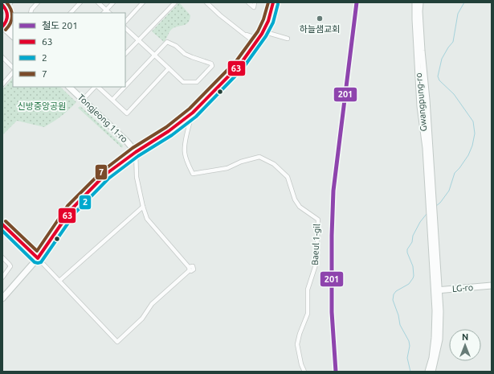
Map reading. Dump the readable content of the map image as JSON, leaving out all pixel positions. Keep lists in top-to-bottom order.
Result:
{
  "streets": {
    "main road": ["Gwangpung-ro", "Tongjeong 11-ro", "LG-ro"],
    "street": ["Baeul 1-gil"]
  },
  "parks": ["신방중앙공원"],
  "places": ["하늘샘교회"],
  "lines": [
    "rail line 201",
    "transit line 63",
    "transit line 7",
    "transit line 2"
  ],
  "legend": [
    "철도 201",
    "63",
    "2",
    "7"
  ],
  "north": "top"
}
